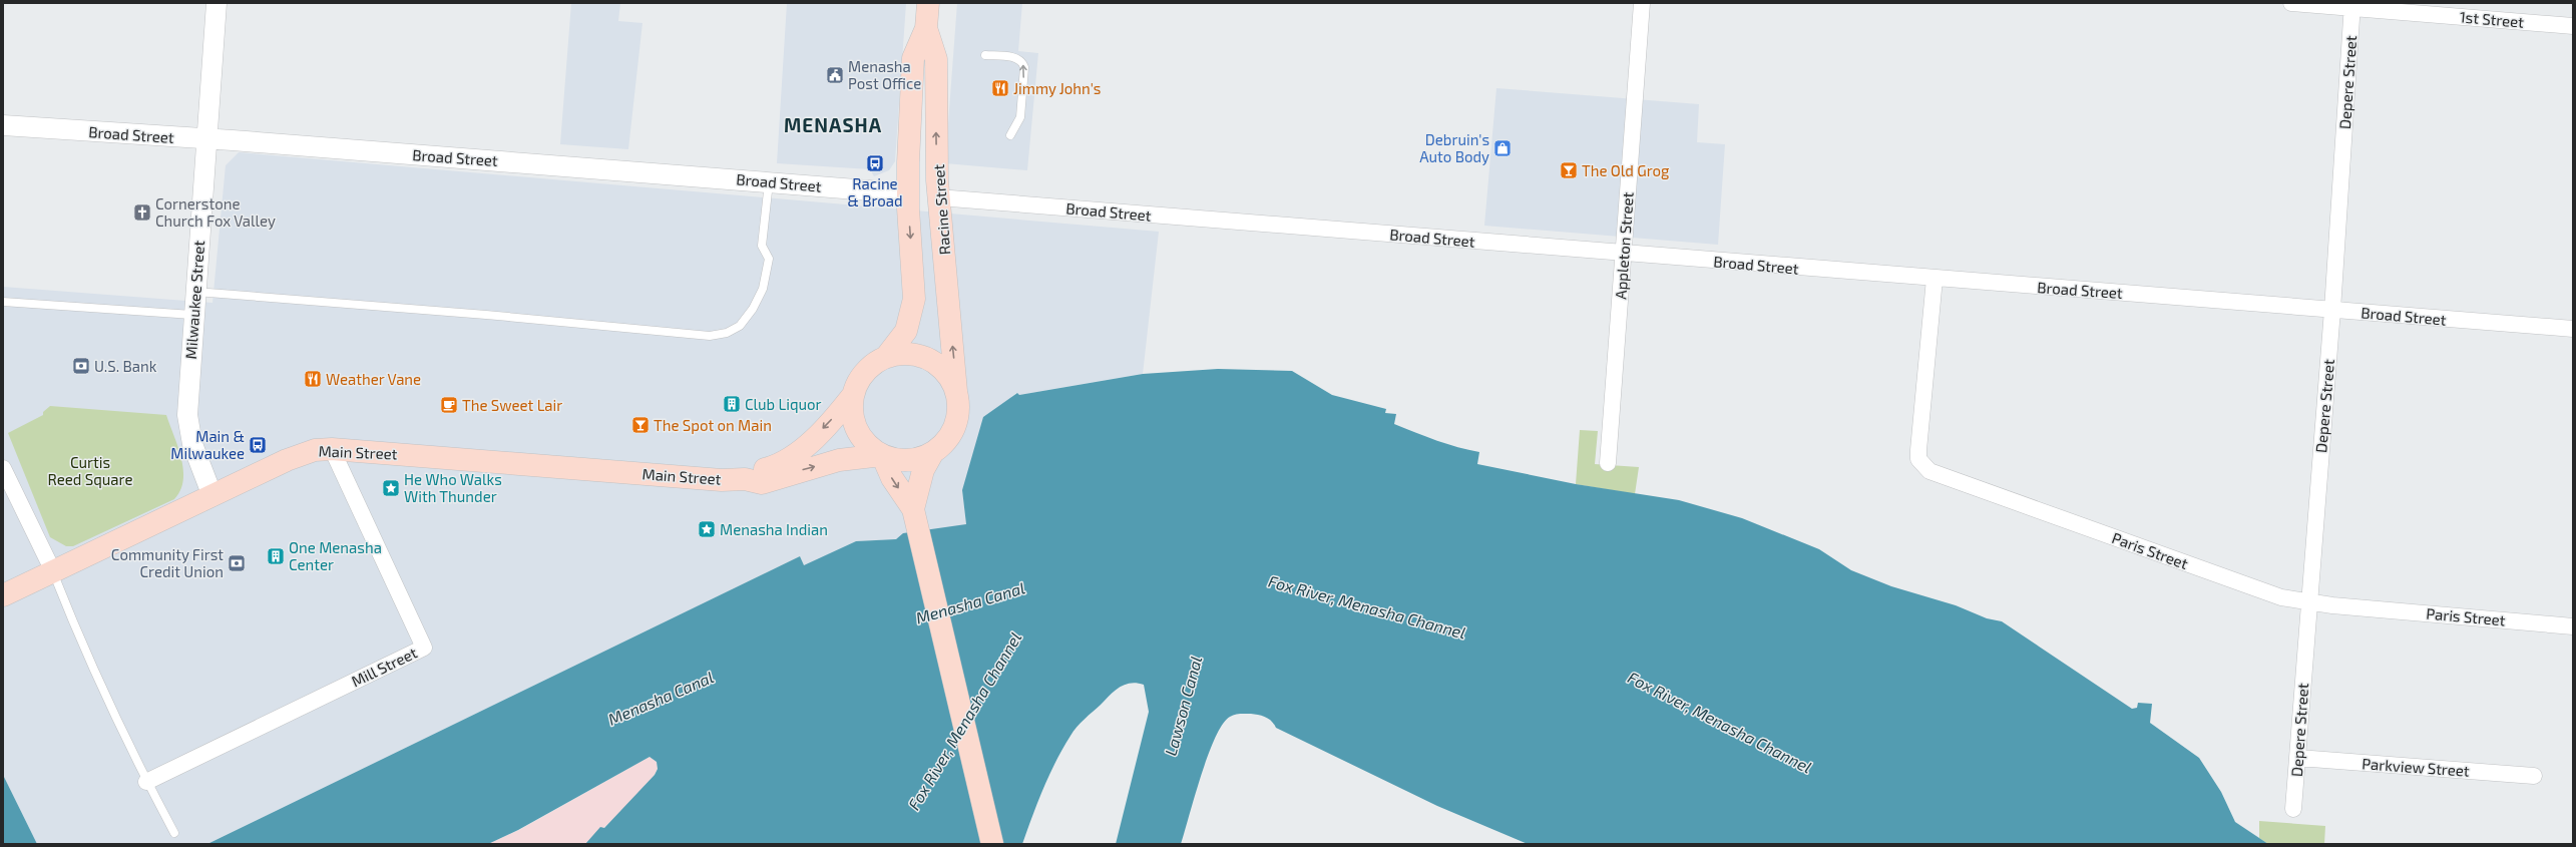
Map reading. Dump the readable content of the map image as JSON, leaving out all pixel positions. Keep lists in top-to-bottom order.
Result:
{
  "streets": {
    "main road": ["Racine Street", "Main Street"],
    "street": [
      "1st Street",
      "Depere Street",
      "Broad Street",
      "Appleton Street",
      "Milwaukee Street",
      "Paris Street",
      "Mill Street",
      "Parkview Street"
    ]
  },
  "crossings": [
    ["1st Street", "Depere Street"],
    ["Depere Street", "Broad Street"],
    ["Depere Street", "Paris Street"],
    ["Depere Street", "Parkview Street"],
    ["Broad Street", "Racine Street"],
    ["Broad Street", "Appleton Street"],
    ["Broad Street", "Milwaukee Street"],
    ["Broad Street", "Paris Street"],
    ["Racine Street", "Main Street"],
    ["Milwaukee Street", "Main Street"],
    ["Main Street", "Mill Street"]
  ],
  "districts": ["MENASHA"],
  "water": ["Menasha Canal", "Fox River, Menasha Channel", "Lawson Canal"],
  "parks": ["Curtis Reed Square"],
  "places": {
    "public building": ["Menasha Post Office"],
    "restaurant": ["Jimmy John's", "Weather Vane"],
    "shop": ["Debruin's Auto Body"],
    "bus stop": ["Racine & Broad", "Main & Milwaukee"],
    "bar": ["The Old Grog", "The Spot on Main"],
    "church": ["Cornerstone Church Fox Valley"],
    "bank": ["U.S. Bank", "Community First Credit Union"],
    "building": ["Club Liquor", "One Menasha Center"],
    "cafe": ["The Sweet Lair"],
    "place": ["He Who Walks With Thunder", "Menasha Indian"]
  }
}
